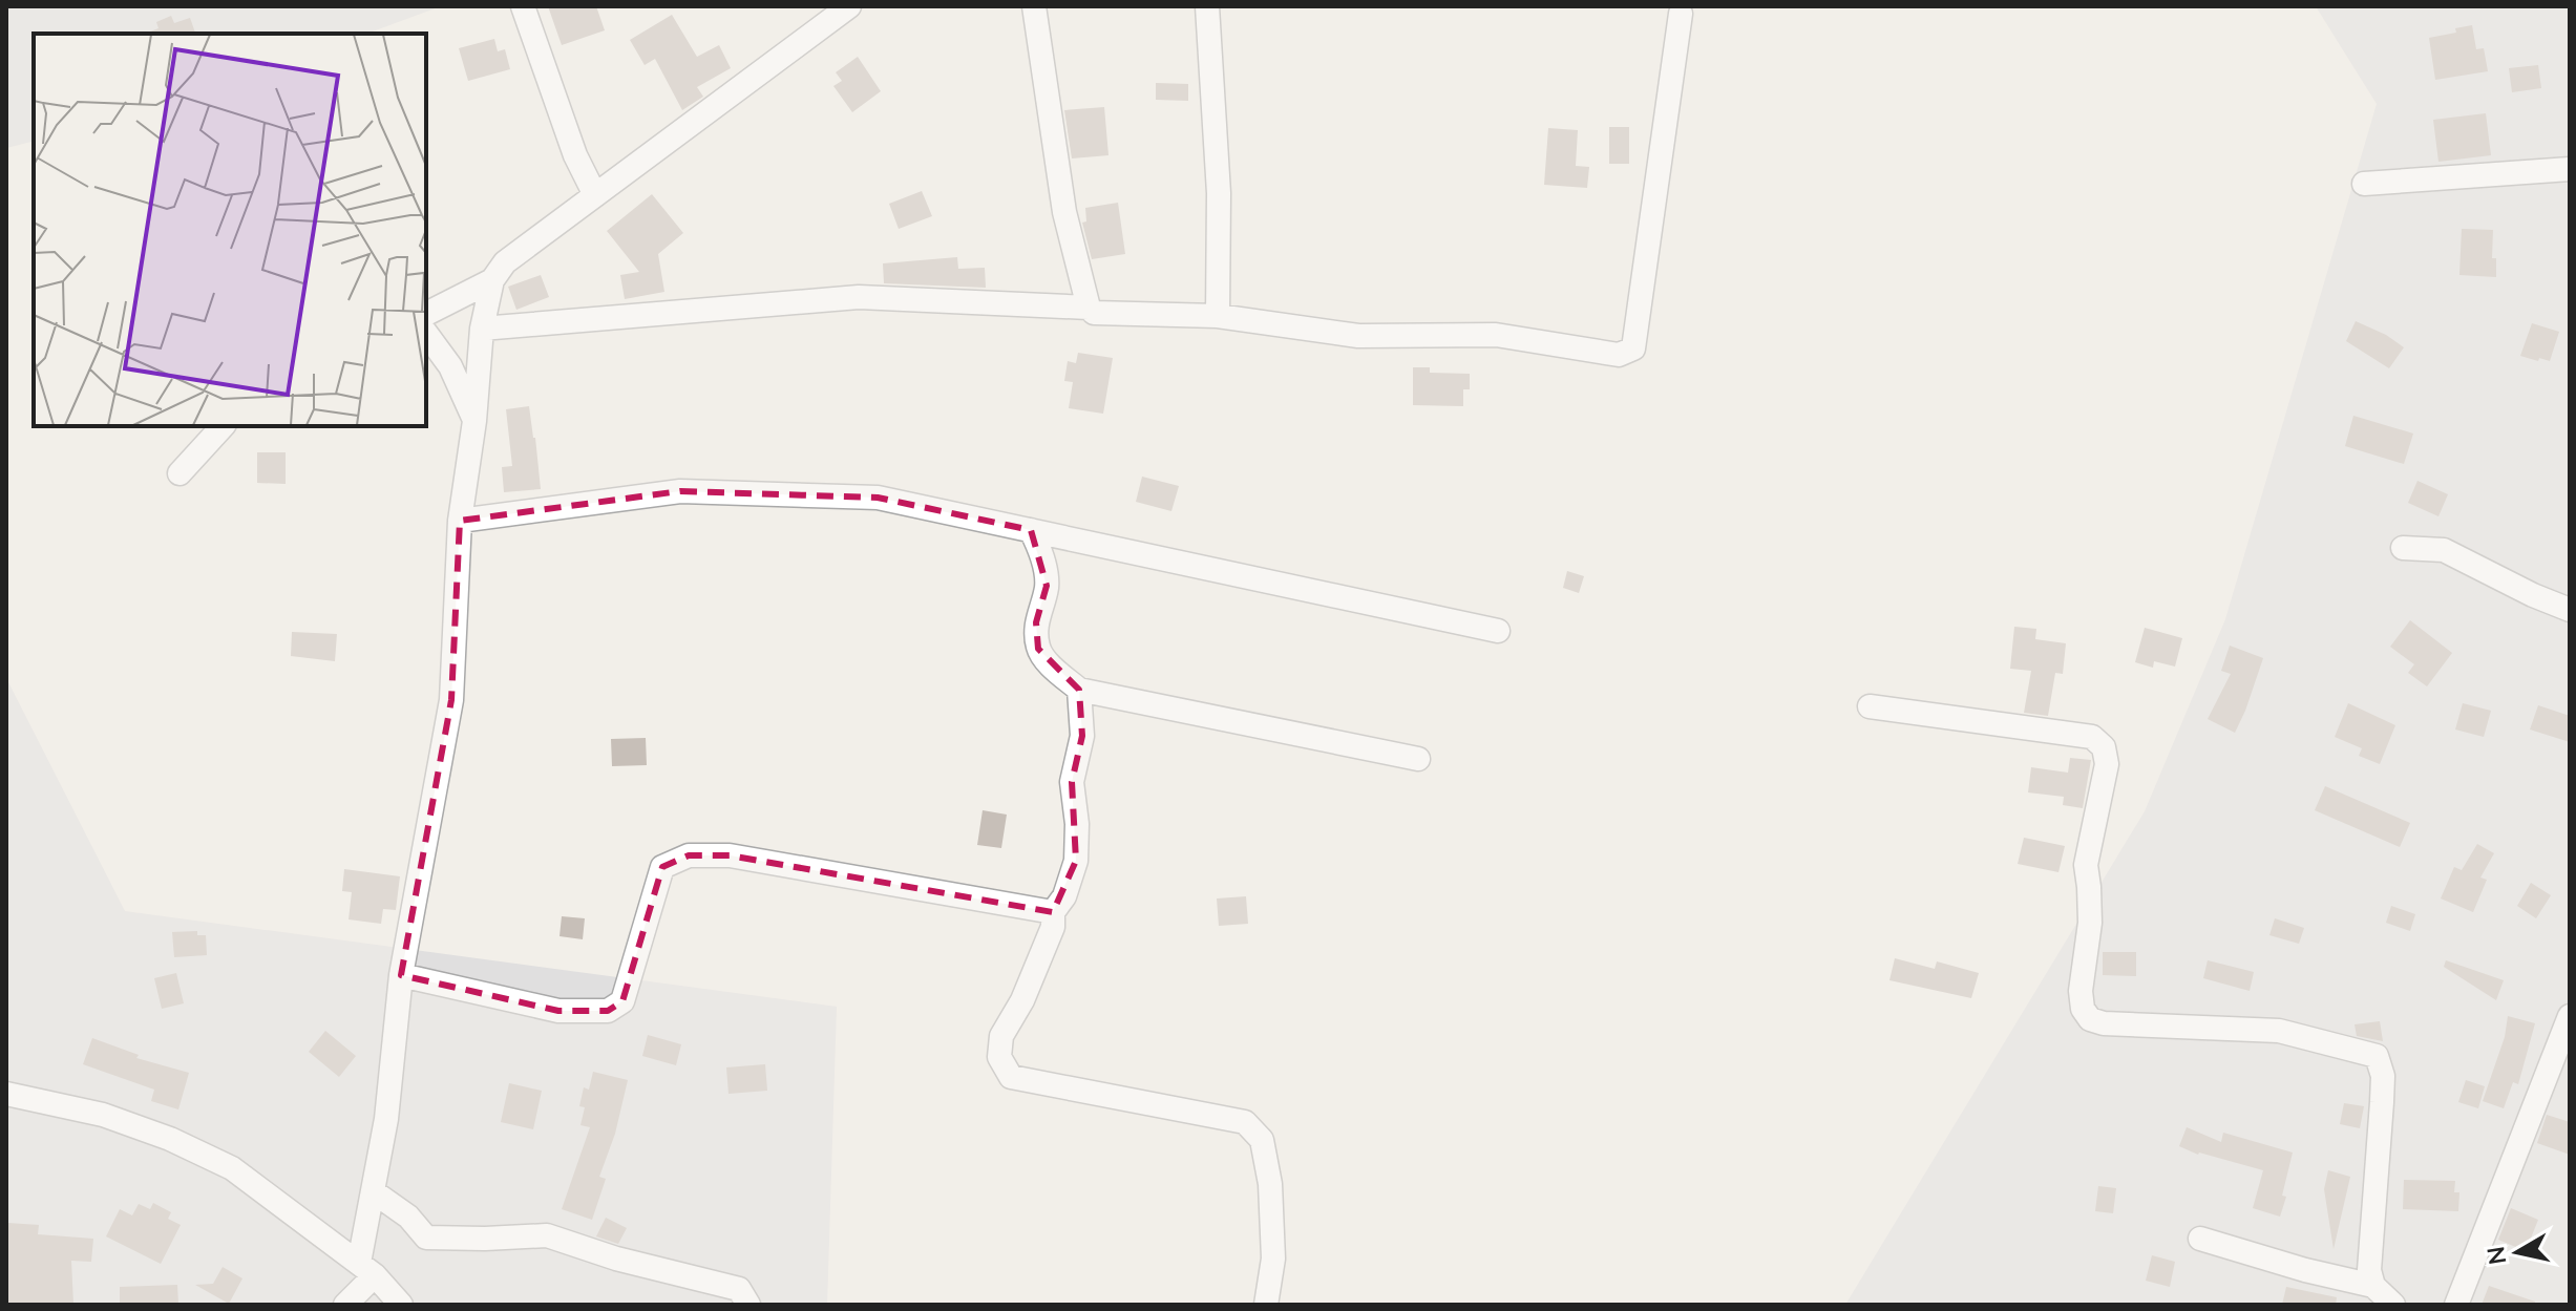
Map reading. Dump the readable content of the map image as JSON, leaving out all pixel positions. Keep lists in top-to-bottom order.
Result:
{
  "north": "left"
}
